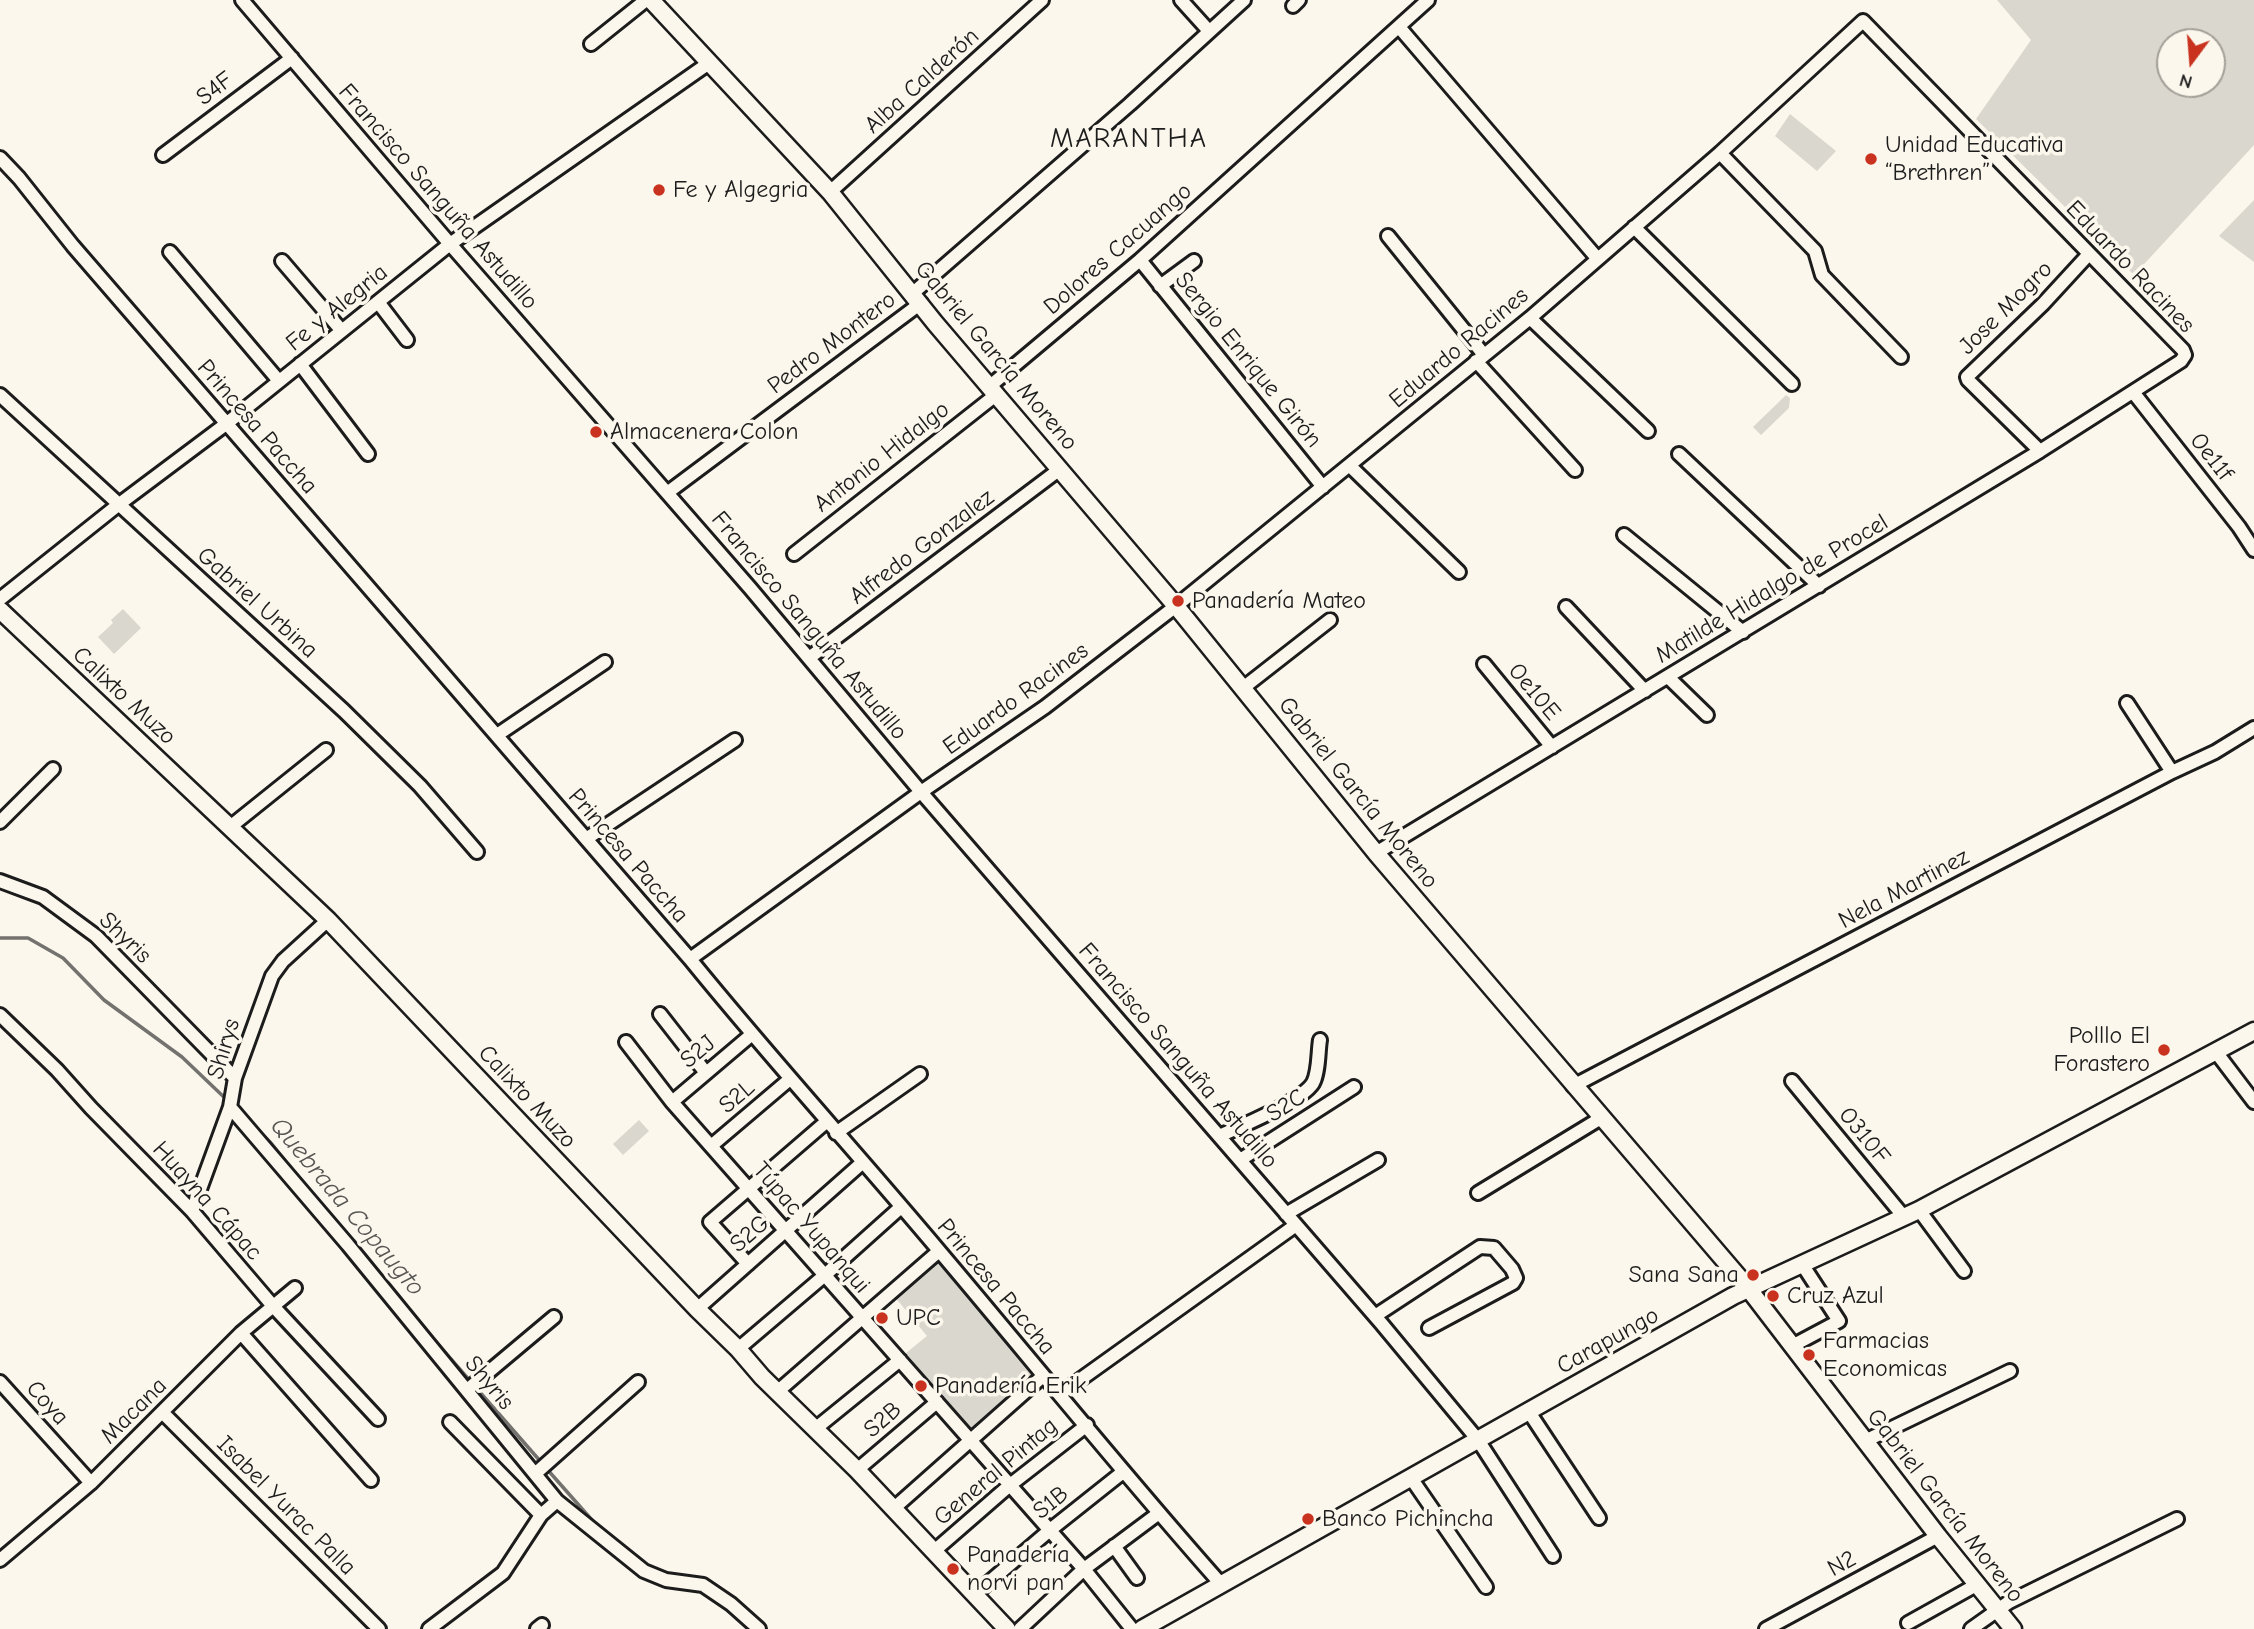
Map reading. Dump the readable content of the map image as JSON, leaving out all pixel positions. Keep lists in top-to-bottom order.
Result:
{
  "streets": {
    "street": [
      "Alba Calderón",
      "S4F",
      "Francisco Sanguña Astudillo",
      "Dolores Cacuango",
      "Eduardo Racines",
      "Fe y Alegria",
      "Jose Mogro",
      "Pedro Montero",
      "Gabriel García Moreno",
      "Sergio Enrique Girón",
      "Princesa Paccha",
      "Antonio Hidalgo",
      "Oe11f",
      "Alfredo Gonzalez",
      "Matilde Hidalgo de Procel",
      "Gabriel Urbina",
      "Oe10E",
      "Calixto Muzo",
      "Nela Martinez",
      "Shyris",
      "Shirys",
      "S2J",
      "S2L",
      "S2C",
      "O310F",
      "Huayna Cápac",
      "Túpac Yupanqui",
      "S2G",
      "Carapungo",
      "Coya",
      "Macana",
      "S2B",
      "General Pintag",
      "S1B",
      "Isabel Yurac Palla",
      "N2"
    ]
  },
  "crossings": [
    ["Alba Calderón", "Gabriel García Moreno"],
    ["S4F", "Francisco Sanguña Astudillo"],
    ["Francisco Sanguña Astudillo", "Eduardo Racines"],
    ["Francisco Sanguña Astudillo", "Fe y Alegria"],
    ["Francisco Sanguña Astudillo", "Pedro Montero"],
    ["Francisco Sanguña Astudillo", "Alfredo Gonzalez"],
    ["Francisco Sanguña Astudillo", "S2C"],
    ["Francisco Sanguña Astudillo", "Carapungo"],
    ["Dolores Cacuango", "Gabriel García Moreno"],
    ["Dolores Cacuango", "Sergio Enrique Girón"],
    ["Dolores Cacuango", "Antonio Hidalgo"],
    ["Eduardo Racines", "Jose Mogro"],
    ["Eduardo Racines", "Gabriel García Moreno"],
    ["Eduardo Racines", "Sergio Enrique Girón"],
    ["Eduardo Racines", "Princesa Paccha"],
    ["Eduardo Racines", "Matilde Hidalgo de Procel"],
    ["Fe y Alegria", "Gabriel García Moreno"],
    ["Fe y Alegria", "Princesa Paccha"],
    ["Fe y Alegria", "Gabriel Urbina"],
    ["Jose Mogro", "Matilde Hidalgo de Procel"],
    ["Pedro Montero", "Gabriel García Moreno"],
    ["Gabriel García Moreno", "Antonio Hidalgo"],
    ["Gabriel García Moreno", "Alfredo Gonzalez"],
    ["Gabriel García Moreno", "Matilde Hidalgo de Procel"],
    ["Gabriel García Moreno", "Nela Martinez"],
    ["Gabriel García Moreno", "Carapungo"],
    ["Gabriel García Moreno", "N2"],
    ["Princesa Paccha", "S2J"],
    ["Princesa Paccha", "S2L"],
    ["Princesa Paccha", "S2G"],
    ["Princesa Paccha", "Carapungo"],
    ["Princesa Paccha", "General Pintag"],
    ["Princesa Paccha", "S1B"],
    ["Oe11f", "Matilde Hidalgo de Procel"],
    ["Matilde Hidalgo de Procel", "Oe10E"],
    ["Calixto Muzo", "Shirys"],
    ["Calixto Muzo", "S2G"],
    ["Calixto Muzo", "S2B"],
    ["Calixto Muzo", "General Pintag"],
    ["Calixto Muzo", "S1B"],
    ["Shyris", "Shirys"],
    ["Shirys", "Huayna Cápac"],
    ["S2J", "Túpac Yupanqui"],
    ["S2L", "Túpac Yupanqui"],
    ["O310F", "Carapungo"],
    ["Huayna Cápac", "Macana"],
    ["Túpac Yupanqui", "S2G"],
    ["Túpac Yupanqui", "S2B"],
    ["Túpac Yupanqui", "General Pintag"],
    ["Túpac Yupanqui", "S1B"],
    ["Coya", "Macana"],
    ["Macana", "Isabel Yurac Palla"]
  ],
  "districts": ["MARANTHA"],
  "water": ["Quebrada Copaugto"],
  "places": [
    "Unidad Educativa “Brethren”",
    "Fe y Algegria",
    "Almacenera Colon",
    "Panadería Mateo",
    "Polllo El Forastero",
    "Sana Sana",
    "Cruz Azul",
    "UPC",
    "Farmacias Economicas",
    "Panadería Erik",
    "Banco Pichincha",
    "Panadería norvi pan"
  ],
  "north": "bottom"
}
